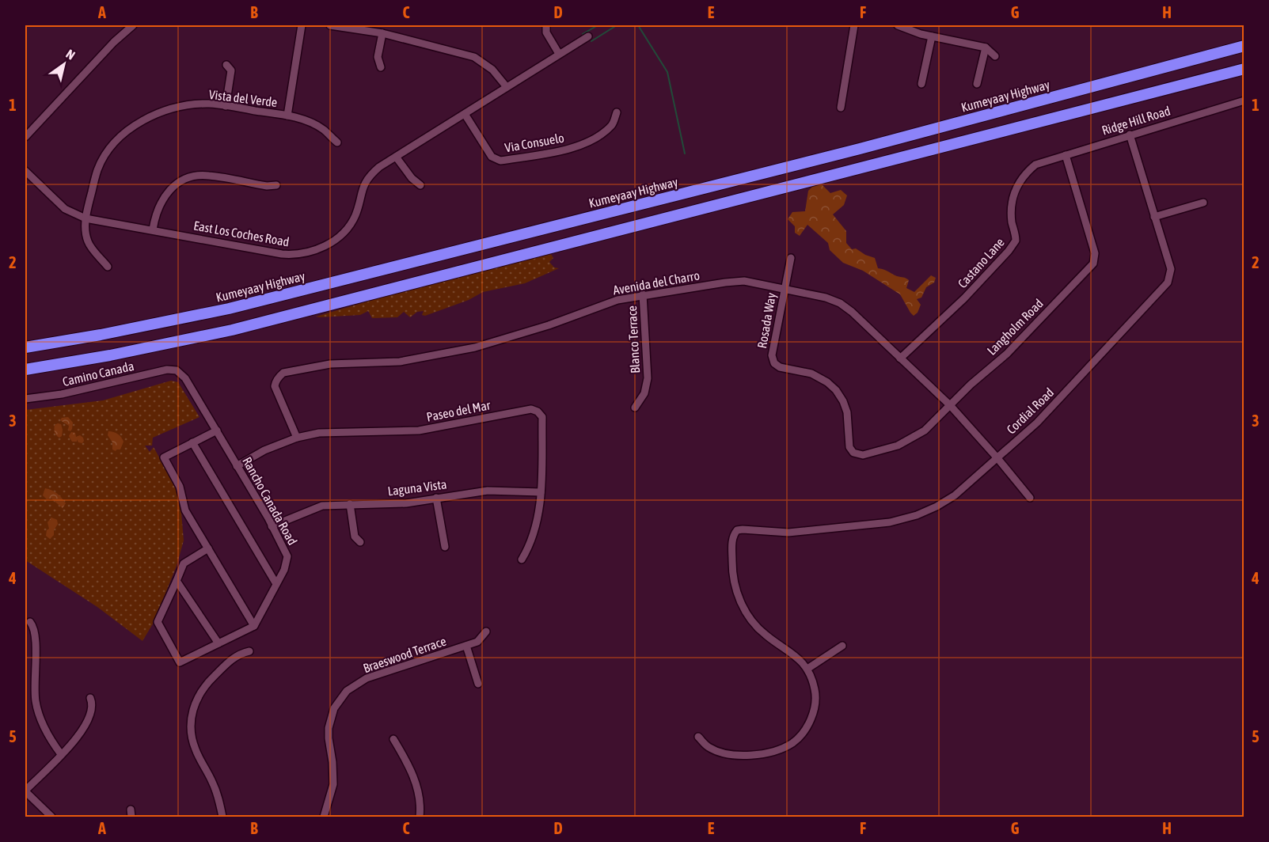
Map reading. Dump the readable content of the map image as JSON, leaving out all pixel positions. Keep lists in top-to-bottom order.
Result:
{
  "streets": {
    "highway": ["Kumeyaay Highway"],
    "street": [
      "Vista del Verde",
      "Ridge Hill Road",
      "Via Consuelo",
      "East Los Coches Road",
      "Castano Lane",
      "Avenida del Charro",
      "Rosada Way",
      "Langholm Road",
      "Blanco Terrace",
      "Camino Canada",
      "Paseo del Mar",
      "Cordial Road",
      "Laguna Vista",
      "Rancho Canada Road",
      "Braeswood Terrace"
    ]
  },
  "crossings": [
    ["Vista del Verde", "East Los Coches Road"],
    ["Ridge Hill Road", "Castano Lane"],
    ["Ridge Hill Road", "Langholm Road"],
    ["Ridge Hill Road", "Cordial Road"],
    ["Via Consuelo", "East Los Coches Road"],
    ["Castano Lane", "Avenida del Charro"],
    ["Avenida del Charro", "Rosada Way"],
    ["Avenida del Charro", "Langholm Road"],
    ["Avenida del Charro", "Blanco Terrace"],
    ["Avenida del Charro", "Paseo del Mar"],
    ["Avenida del Charro", "Cordial Road"],
    ["Rosada Way", "Langholm Road"],
    ["Camino Canada", "Rancho Canada Road"],
    ["Paseo del Mar", "Laguna Vista"],
    ["Paseo del Mar", "Rancho Canada Road"],
    ["Laguna Vista", "Rancho Canada Road"]
  ],
  "north": "top right",
  "grid": {
    "columns": [
      "A",
      "B",
      "C",
      "D",
      "E",
      "F",
      "G",
      "H"
    ],
    "rows": [
      "1",
      "2",
      "3",
      "4",
      "5"
    ]
  }
}
